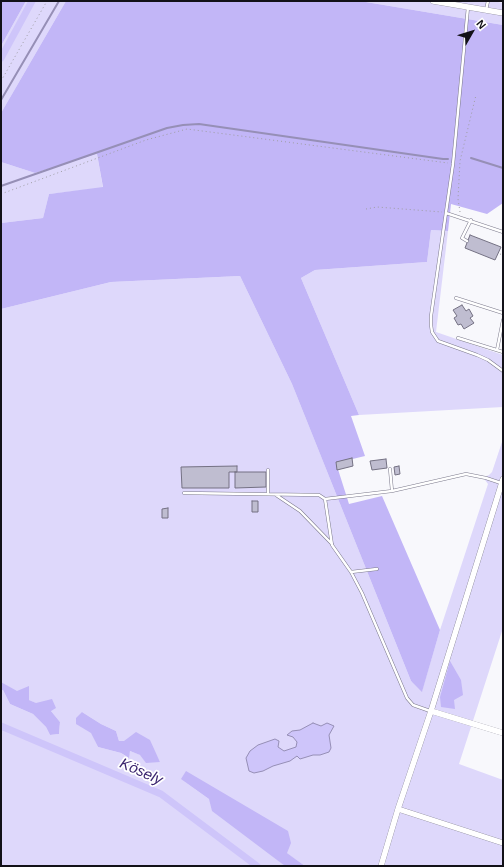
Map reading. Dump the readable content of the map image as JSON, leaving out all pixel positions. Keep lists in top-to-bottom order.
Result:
{
  "water": ["Kösely"],
  "north": "top right"
}
